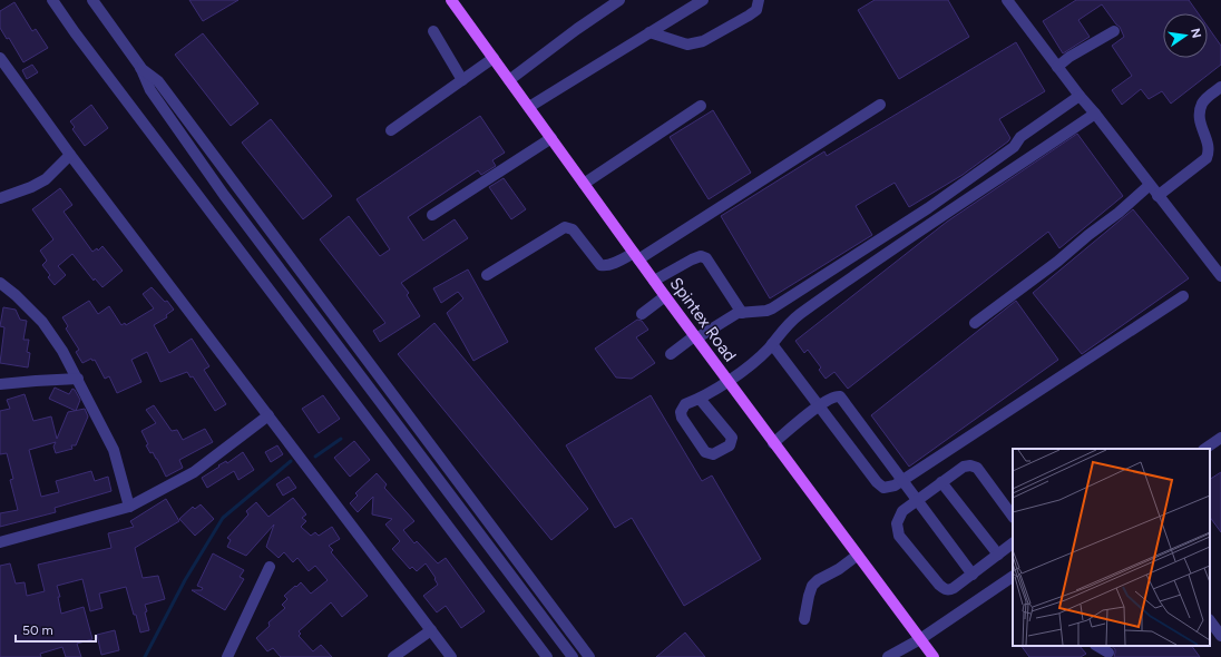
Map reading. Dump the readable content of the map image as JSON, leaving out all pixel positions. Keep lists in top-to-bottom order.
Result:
{
  "streets": {
    "main road": ["Spintex Road"]
  },
  "scale_bar": "50 m",
  "north": "right"
}
